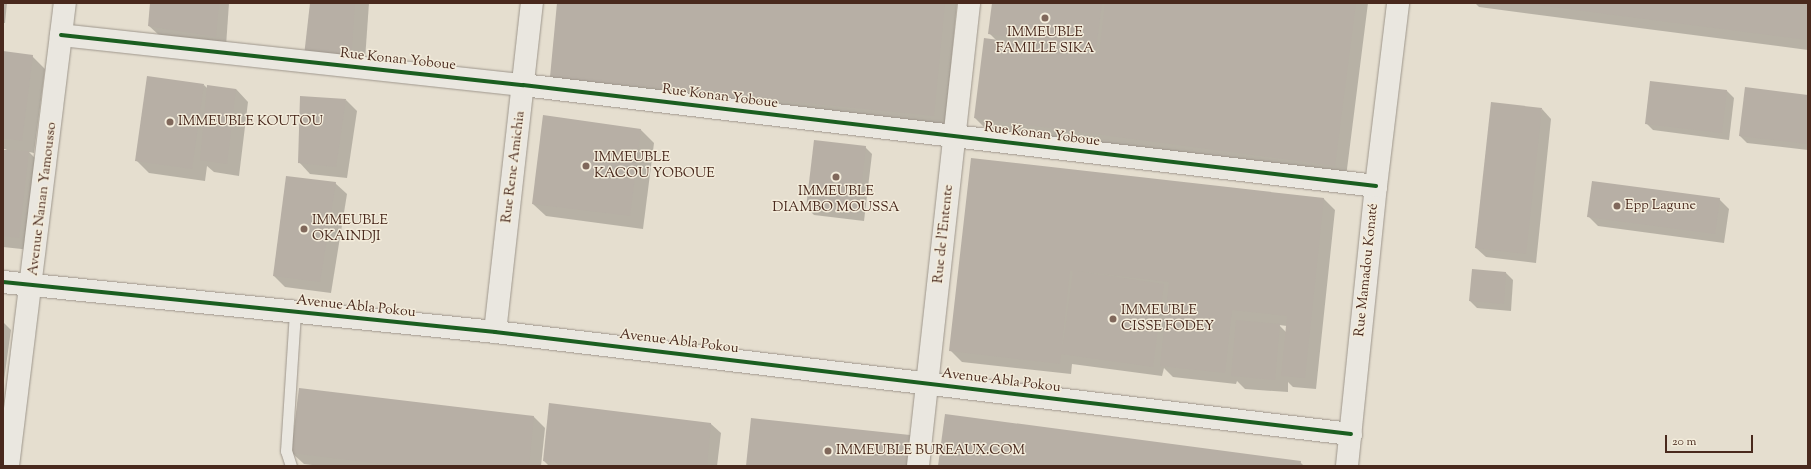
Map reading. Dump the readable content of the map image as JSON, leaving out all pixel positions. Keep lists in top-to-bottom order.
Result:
{
  "streets": {
    "street": [
      "Rue Konan Yoboue",
      "Rue Rene Amichia",
      "Avenue Nanan Yamousso",
      "Rue de l'Entente",
      "Rue Mamadou Konaté",
      "Avenue Abla Pokou"
    ]
  },
  "crossings": [
    ["Rue Konan Yoboue", "Rue Rene Amichia"],
    ["Rue Konan Yoboue", "Avenue Nanan Yamousso"],
    ["Rue Konan Yoboue", "Rue de l'Entente"],
    ["Rue Konan Yoboue", "Rue Mamadou Konaté"],
    ["Rue Rene Amichia", "Avenue Abla Pokou"],
    ["Avenue Nanan Yamousso", "Avenue Abla Pokou"],
    ["Rue de l'Entente", "Avenue Abla Pokou"],
    ["Rue Mamadou Konaté", "Avenue Abla Pokou"]
  ],
  "places": [
    "IMMEUBLE FAMILLE SIKA",
    "IMMEUBLE KOUTOU",
    "IMMEUBLE KACOU YOBOUE",
    "IMMEUBLE DIAMBO MOUSSA",
    "Epp Lagune",
    "IMMEUBLE OKAINDJI",
    "IMMEUBLE CISSE FODEY",
    "IMMEUBLE BUREAUX.COM"
  ],
  "scale_bar": "20 m"
}
